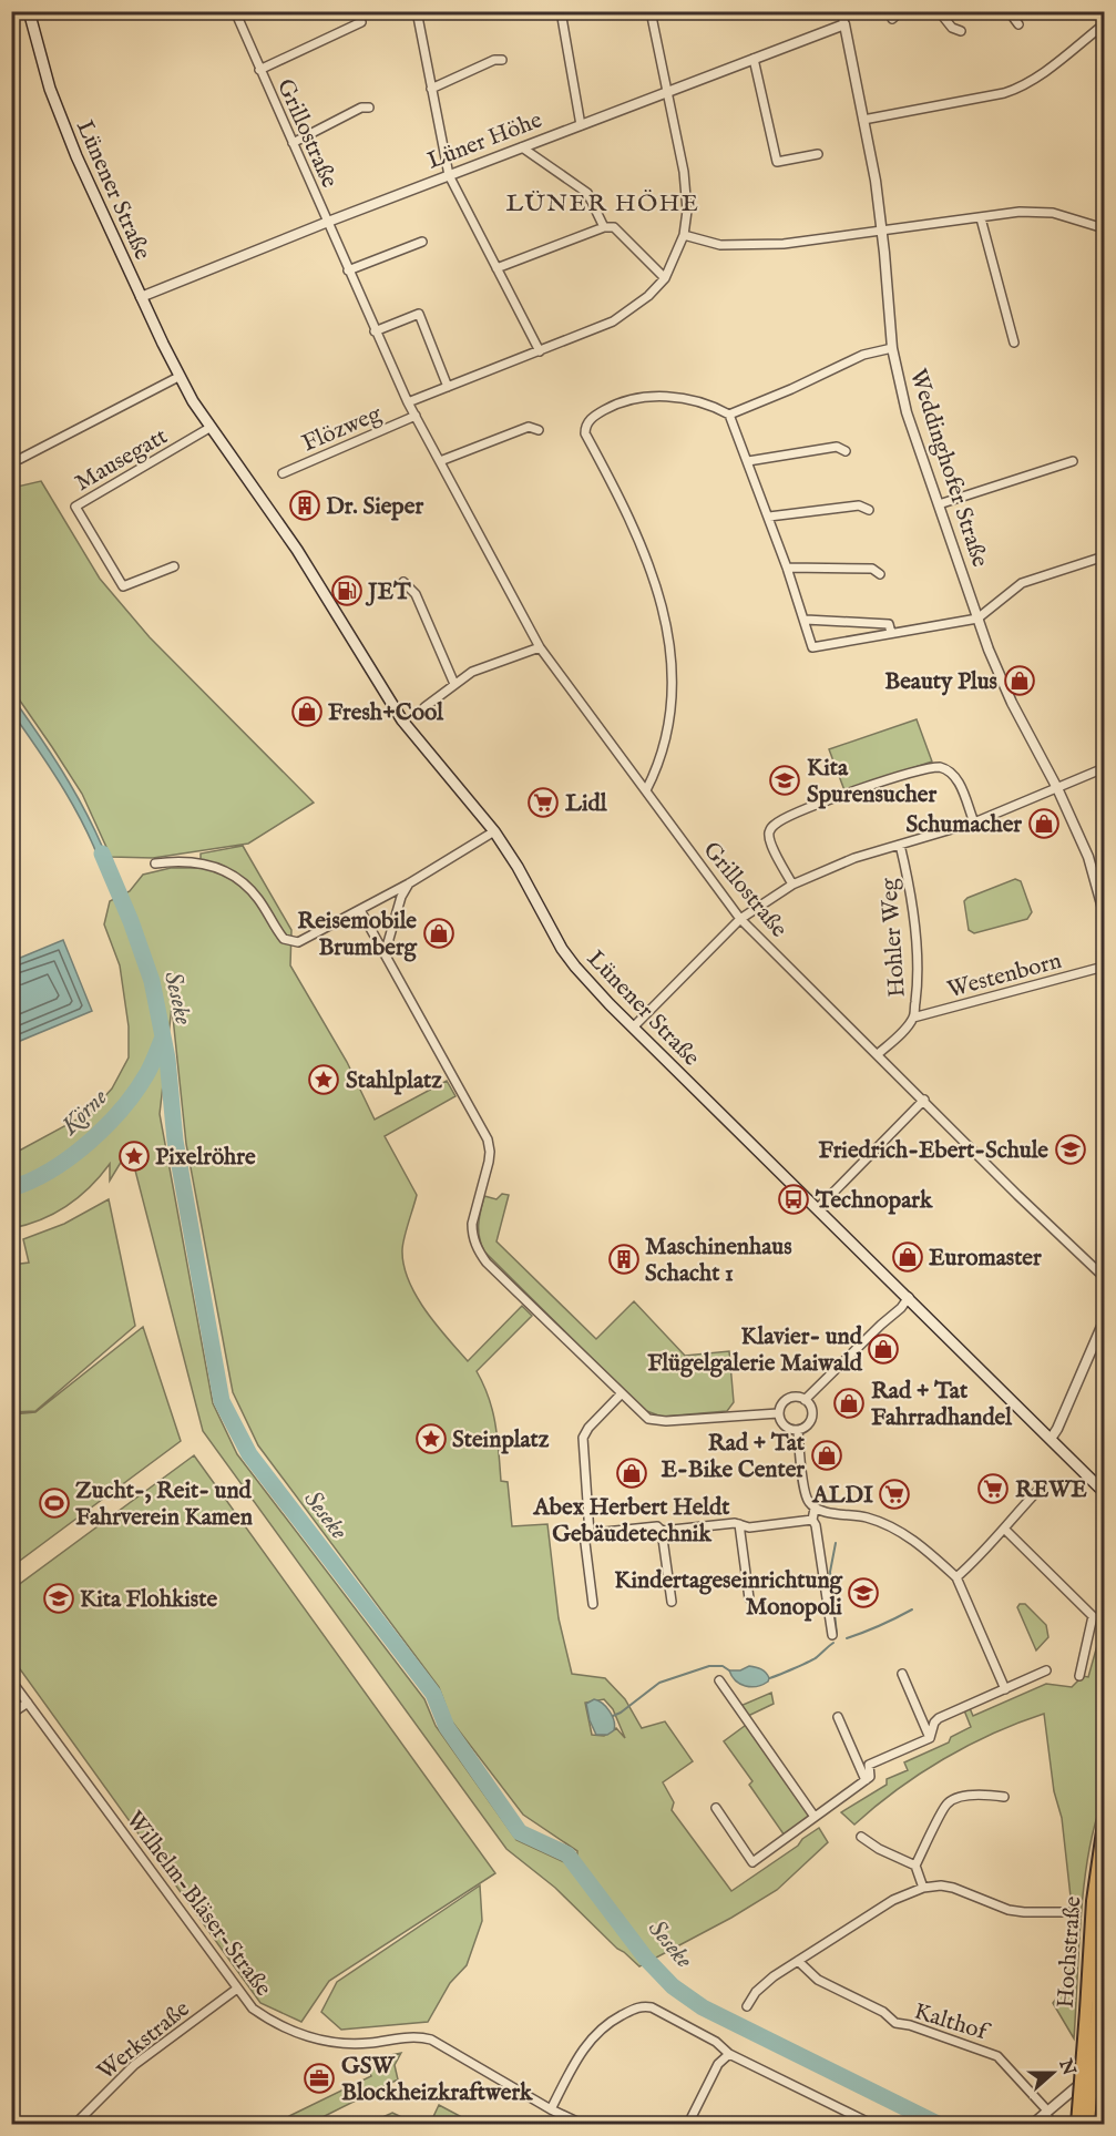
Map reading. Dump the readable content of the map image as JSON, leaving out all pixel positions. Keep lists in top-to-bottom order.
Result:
{
  "streets": {
    "main road": ["Lünener Straße", "Hochstraße"],
    "street": [
      "Grillostraße",
      "Lüner Höhe",
      "Flözweg",
      "Mausegatt",
      "Weddinghofer Straße",
      "Hohler Weg",
      "Westenborn",
      "Wilhelm-Bläser-Straße",
      "Kalthof",
      "Werkstraße"
    ]
  },
  "crossings": [
    ["Grillostraße", "Lüner Höhe"],
    ["Grillostraße", "Flözweg"],
    ["Grillostraße", "Hohler Weg"],
    ["Lüner Höhe", "Lünener Straße"],
    ["Lüner Höhe", "Weddinghofer Straße"],
    ["Lünener Straße", "Mausegatt"],
    ["Hohler Weg", "Westenborn"],
    ["Wilhelm-Bläser-Straße", "Werkstraße"]
  ],
  "districts": ["LÜNER HÖHE"],
  "water": ["Seseke", "Körne"],
  "places": {
    "building": ["Dr. Sieper", "Maschinenhaus Schacht 1"],
    "fuel station": ["JET"],
    "shop": [
      "Beauty Plus",
      "Fresh+Cool",
      "Schumacher",
      "Reisemobile Brumberg",
      "Euromaster",
      "Klavier- und Flügelgalerie Maiwald",
      "Rad + Tat Fahrradhandel",
      "Rad + Tat E-Bike Center",
      "Abex Herbert Heldt Gebäudetechnik"
    ],
    "school or university": [
      "Kita Spurensucher",
      "Friedrich-Ebert-Schule",
      "Kindertageseinrichtung Monopoli",
      "Kita Flohkiste"
    ],
    "supermarket": ["Lidl", "REWE", "ALDI"],
    "place": ["Stahlplatz", "Pixelröhre", "Steinplatz"],
    "bus stop": ["Technopark"],
    "sports": ["Zucht-, Reit- und Fahrverein Kamen"],
    "office": ["GSW Blockheizkraftwerk"]
  },
  "north": "right"
}
